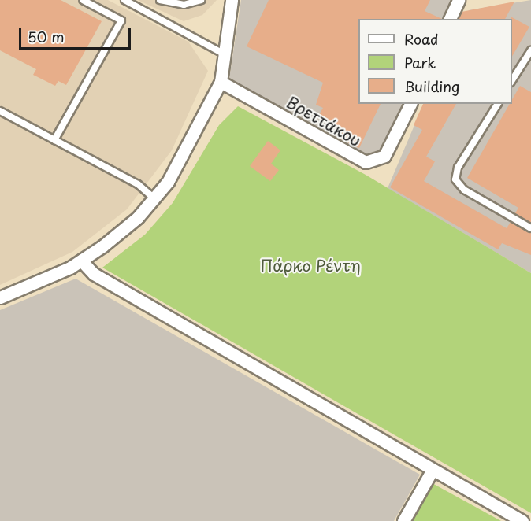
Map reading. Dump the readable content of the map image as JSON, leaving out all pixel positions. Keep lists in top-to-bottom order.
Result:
{
  "streets": {
    "street": ["Βρεττάκου"]
  },
  "parks": ["Πάρκο Ρέντη"],
  "legend": ["Road", "Park", "Building"],
  "scale_bar": "50 m"
}
